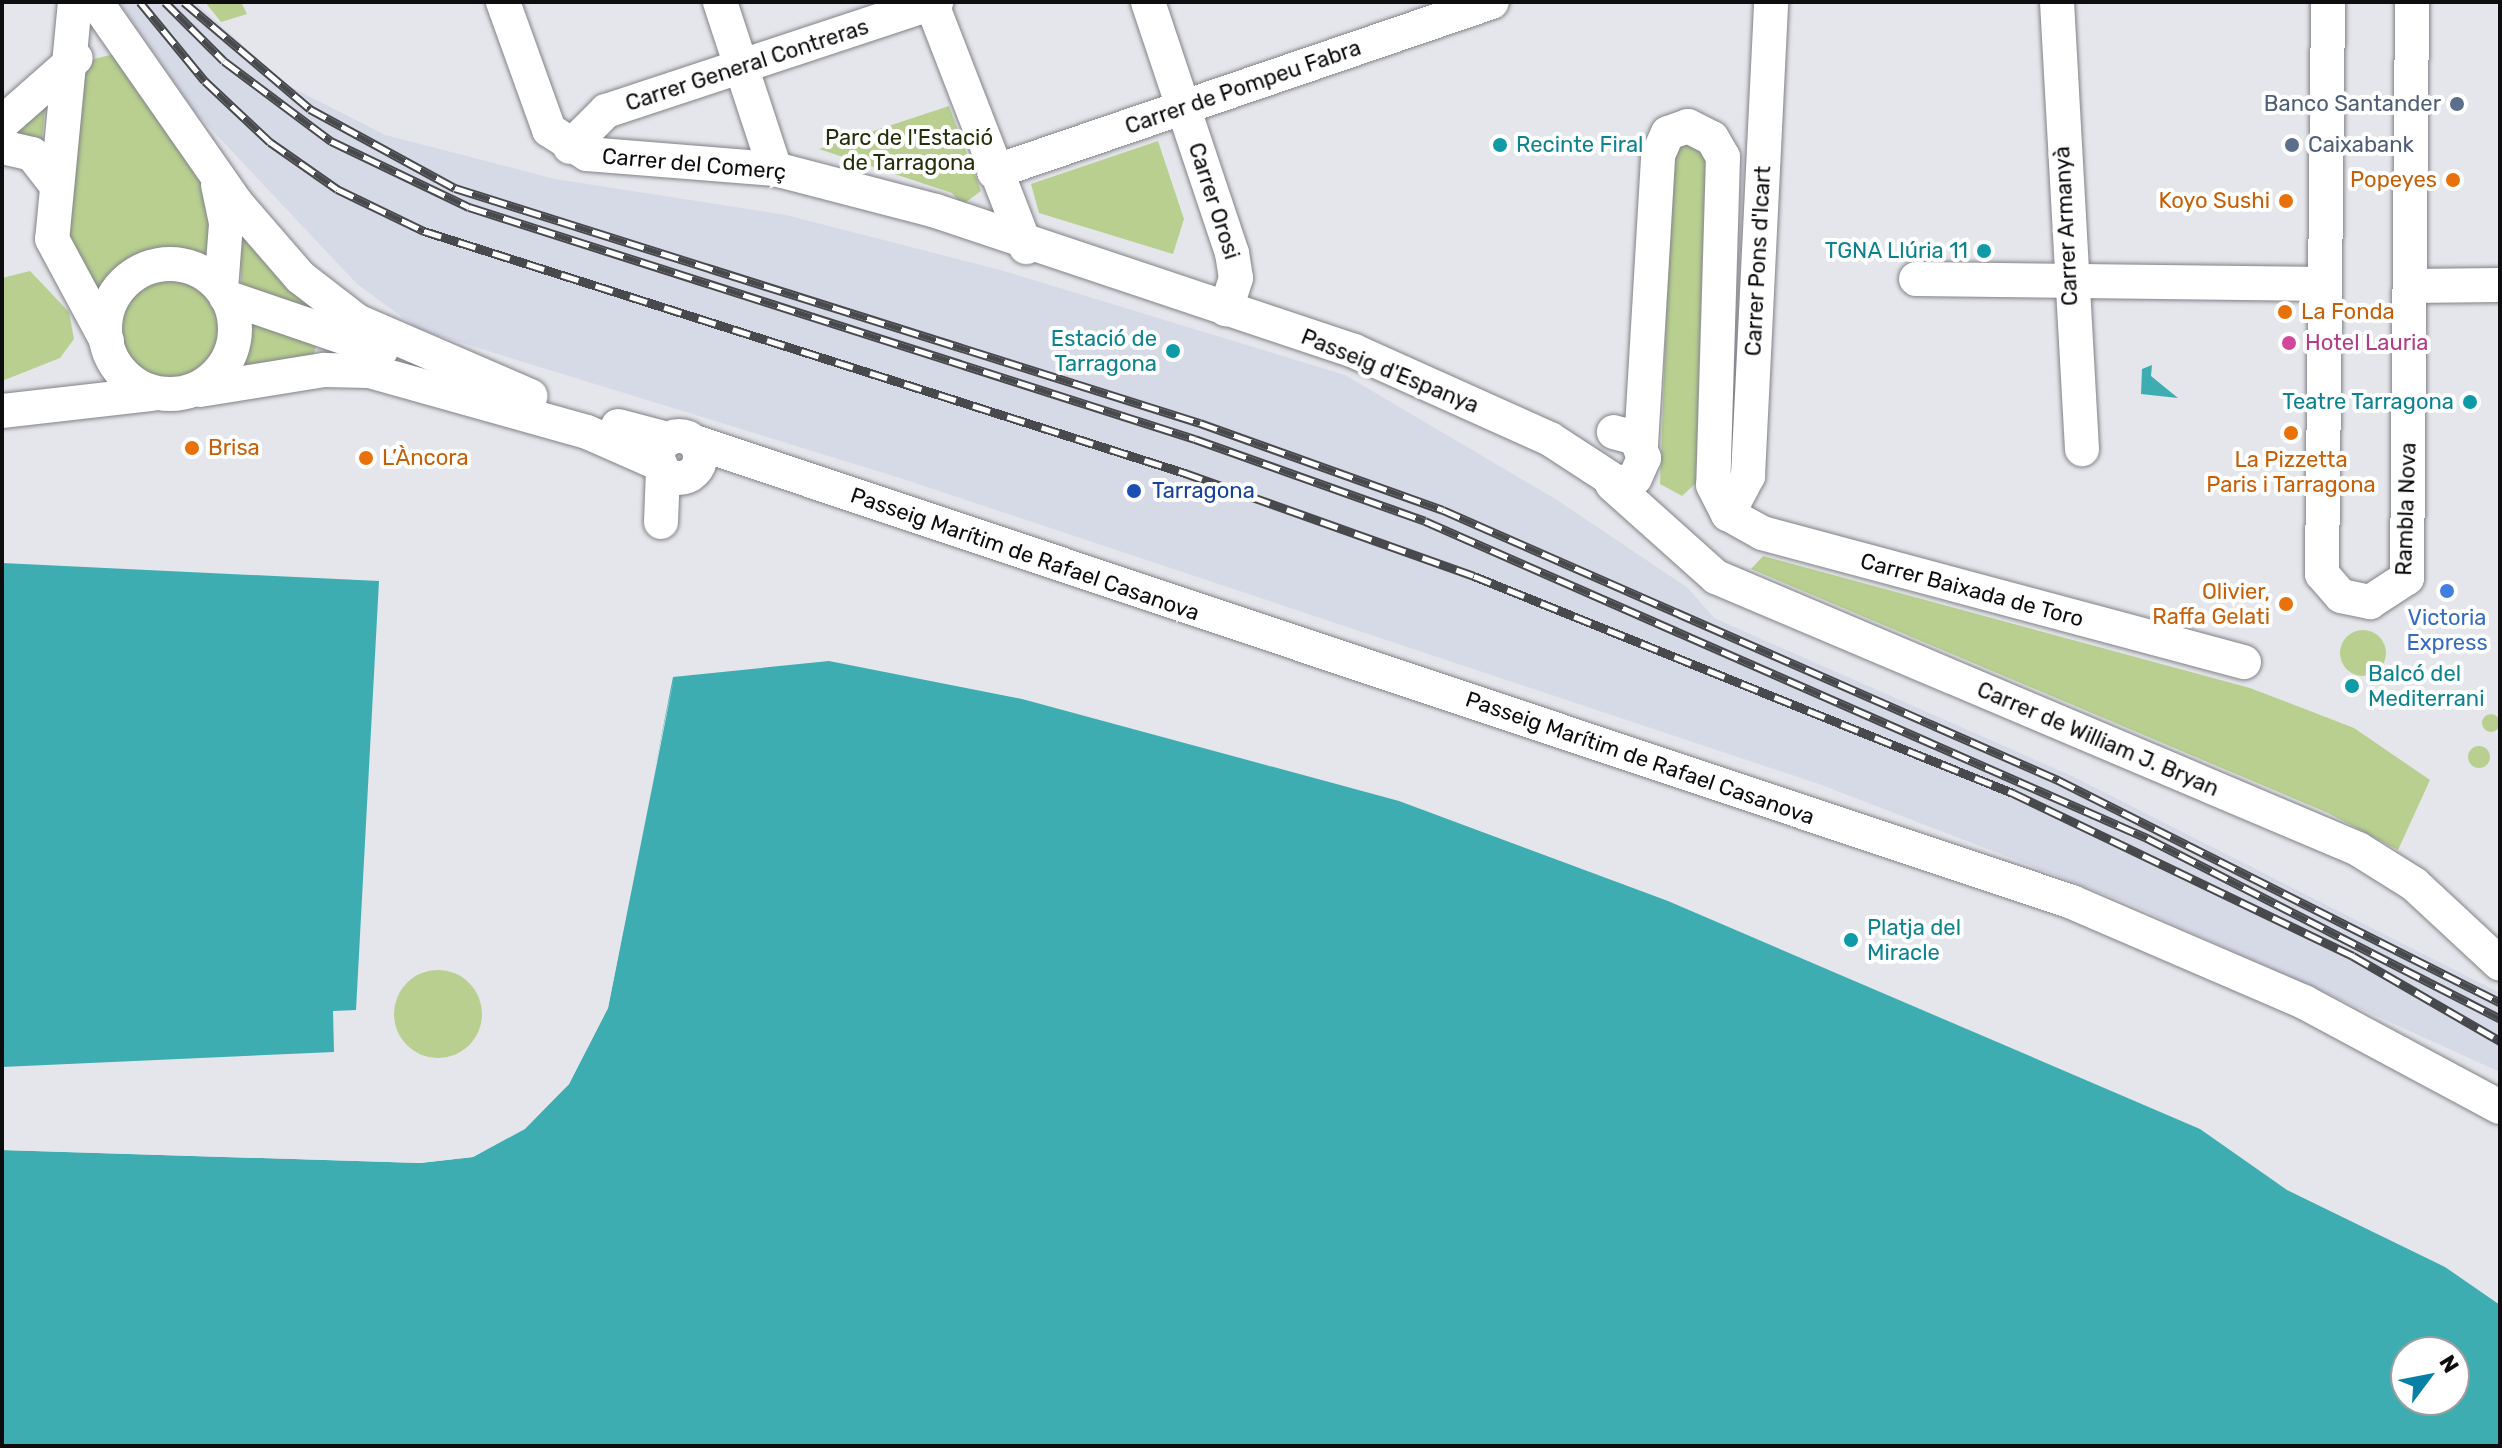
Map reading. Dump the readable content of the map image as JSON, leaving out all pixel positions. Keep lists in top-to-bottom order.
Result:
{
  "streets": {
    "street": [
      "Carrer General Contreras",
      "Carrer de Pompeu Fabra",
      "Carrer del Comerç",
      "Carrer Orosi",
      "Carrer Armanyà",
      "Carrer Pons d'Icart",
      "Passeig d'Espanya",
      "Rambla Nova",
      "Passeig Marítim de Rafael Casanova",
      "Carrer Baixada de Toro",
      "Carrer de William J. Bryan"
    ]
  },
  "crossings": [
    ["Carrer General Contreras", "Carrer del Comerç"],
    ["Carrer de Pompeu Fabra", "Carrer Orosi"],
    ["Carrer del Comerç", "Carrer Orosi"],
    ["Carrer del Comerç", "Passeig d'Espanya"],
    ["Carrer Orosi", "Passeig d'Espanya"],
    ["Carrer Pons d'Icart", "Carrer Baixada de Toro"],
    ["Passeig d'Espanya", "Carrer de William J. Bryan"]
  ],
  "parks": ["Parc de l'Estació de Tarragona"],
  "places": [
    "Banco Santander",
    "Recinte Firal",
    "Caixabank",
    "Popeyes",
    "Koyo Sushi",
    "TGNA Llúria 11",
    "La Fonda",
    "Hotel Lauria",
    "Estació de Tarragona",
    "Teatre Tarragona",
    "La Pizzetta Paris i Tarragona",
    "Brisa",
    "L’Àncora",
    "Tarragona",
    "Victoria Express",
    "Olivier, Raffa Gelati",
    "Balcó del Mediterrani",
    "Platja del Miracle"
  ],
  "north": "top right"
}
